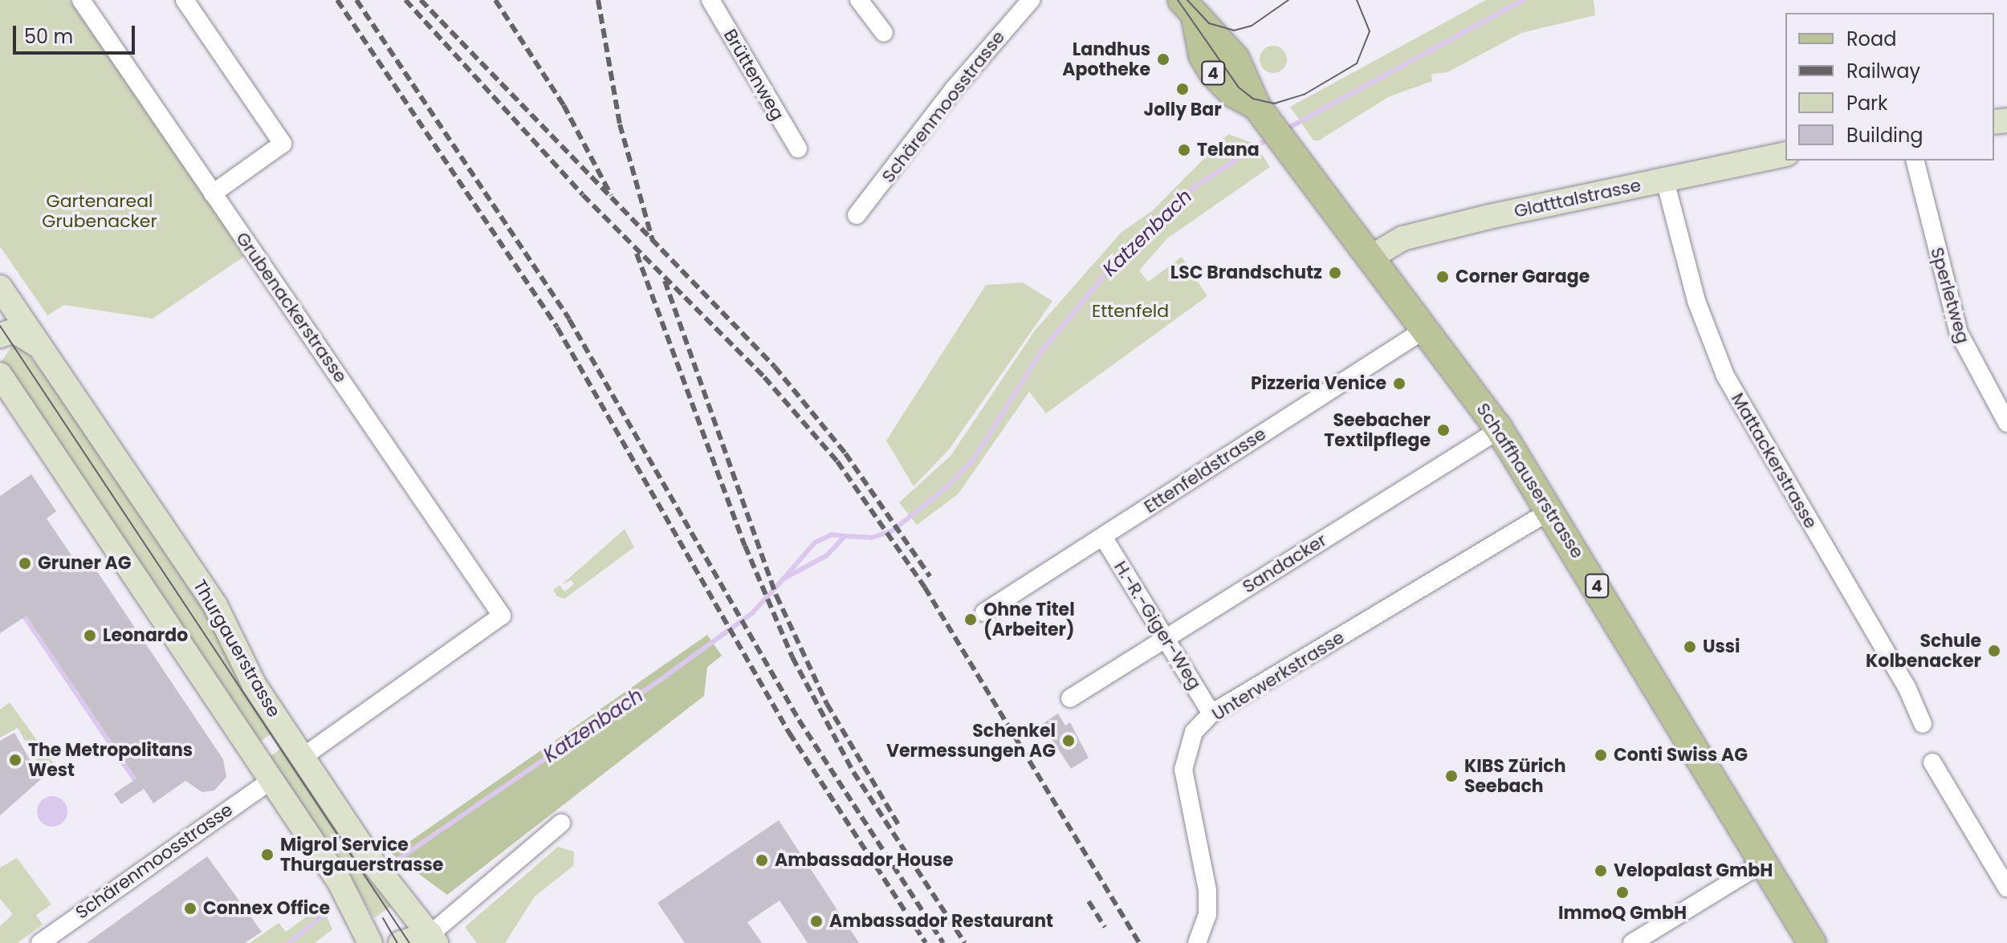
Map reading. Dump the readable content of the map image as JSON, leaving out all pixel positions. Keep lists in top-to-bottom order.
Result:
{
  "streets": {
    "main road": [
      "4",
      "Glatttalstrasse",
      "Schaffhauserstrasse",
      "Thurgauerstrasse"
    ],
    "street": [
      "Brüttenweg",
      "Schärenmoosstrasse",
      "Sperletweg",
      "Grubenackerstrasse",
      "Mattackerstrasse",
      "Ettenfeldstrasse",
      "Sandacker",
      "H.-R.-Giger-Weg",
      "Unterwerkstrasse"
    ]
  },
  "crossings": [
    ["Glatttalstrasse", "Mattackerstrasse"],
    ["Glatttalstrasse", "Schaffhauserstrasse"],
    ["Grubenackerstrasse", "Thurgauerstrasse"],
    ["Ettenfeldstrasse", "Schaffhauserstrasse"],
    ["Ettenfeldstrasse", "H.-R.-Giger-Weg"],
    ["Schaffhauserstrasse", "Sandacker"],
    ["Schaffhauserstrasse", "Unterwerkstrasse"],
    ["Sandacker", "H.-R.-Giger-Weg"],
    ["H.-R.-Giger-Weg", "Unterwerkstrasse"]
  ],
  "water": ["Katzenbach"],
  "parks": ["Gartenareal Grubenacker", "Ettenfeld"],
  "places": [
    "Landhus Apotheke",
    "Jolly Bar",
    "Telana",
    "LSC Brandschutz",
    "Corner Garage",
    "Pizzeria Venice",
    "Seebacher Textilpflege",
    "Gruner AG",
    "Ohne Titel (Arbeiter)",
    "Leonardo",
    "Ussi",
    "Schule Kolbenacker",
    "Schenkel Vermessungen AG",
    "Conti Swiss AG",
    "The Metropolitans West",
    "KIBS Zürich Seebach",
    "Migrol Service Thurgauerstrasse",
    "Ambassador House",
    "Velopalast GmbH",
    "ImmoQ GmbH",
    "Connex Office",
    "Ambassador Restaurant"
  ],
  "legend": [
    "Road",
    "Railway",
    "Park",
    "Building"
  ],
  "scale_bar": "50 m"
}
